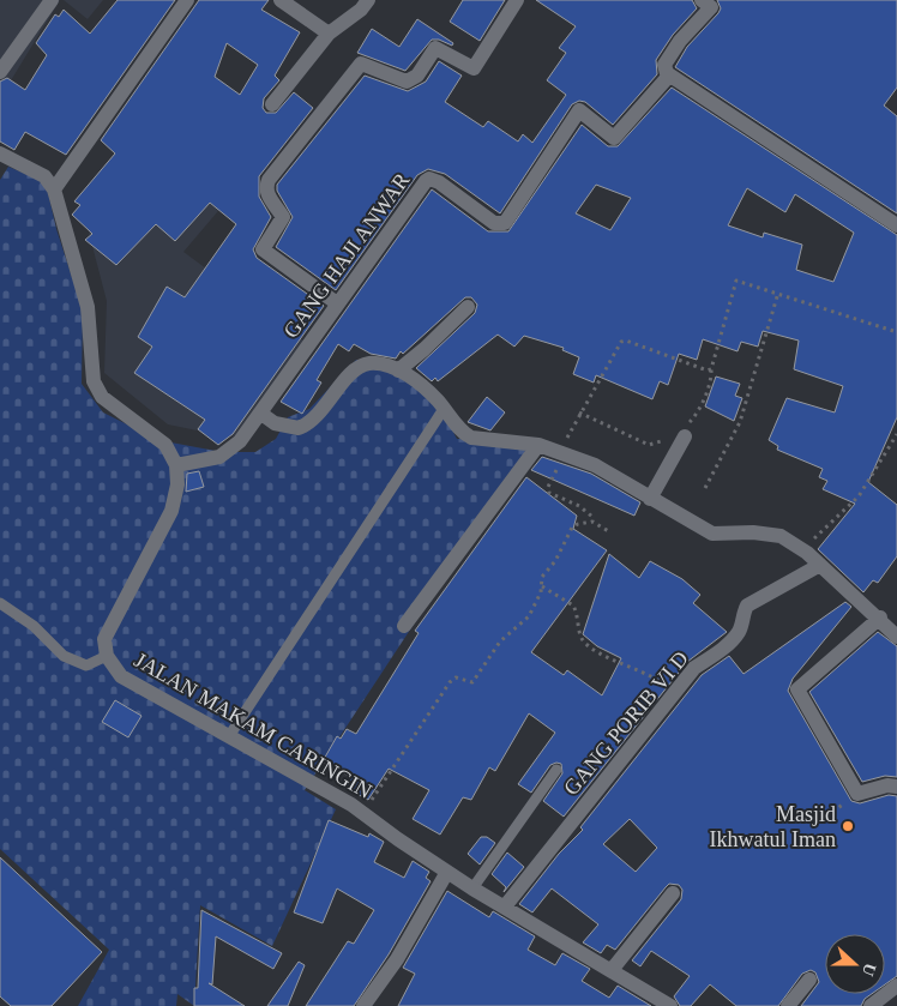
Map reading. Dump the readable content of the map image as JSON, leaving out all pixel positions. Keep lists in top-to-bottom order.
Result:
{
  "streets": {
    "street": ["GANG HAJI ANWAR", "GANG PORIB VI D", "JALAN MAKAM CARINGIN"]
  },
  "crossings": [
    ["GANG HAJI ANWAR", "JALAN MAKAM CARINGIN"],
    ["GANG PORIB VI D", "JALAN MAKAM CARINGIN"]
  ],
  "places": ["Masjid Ikhwatul Iman"],
  "north": "right"
}
